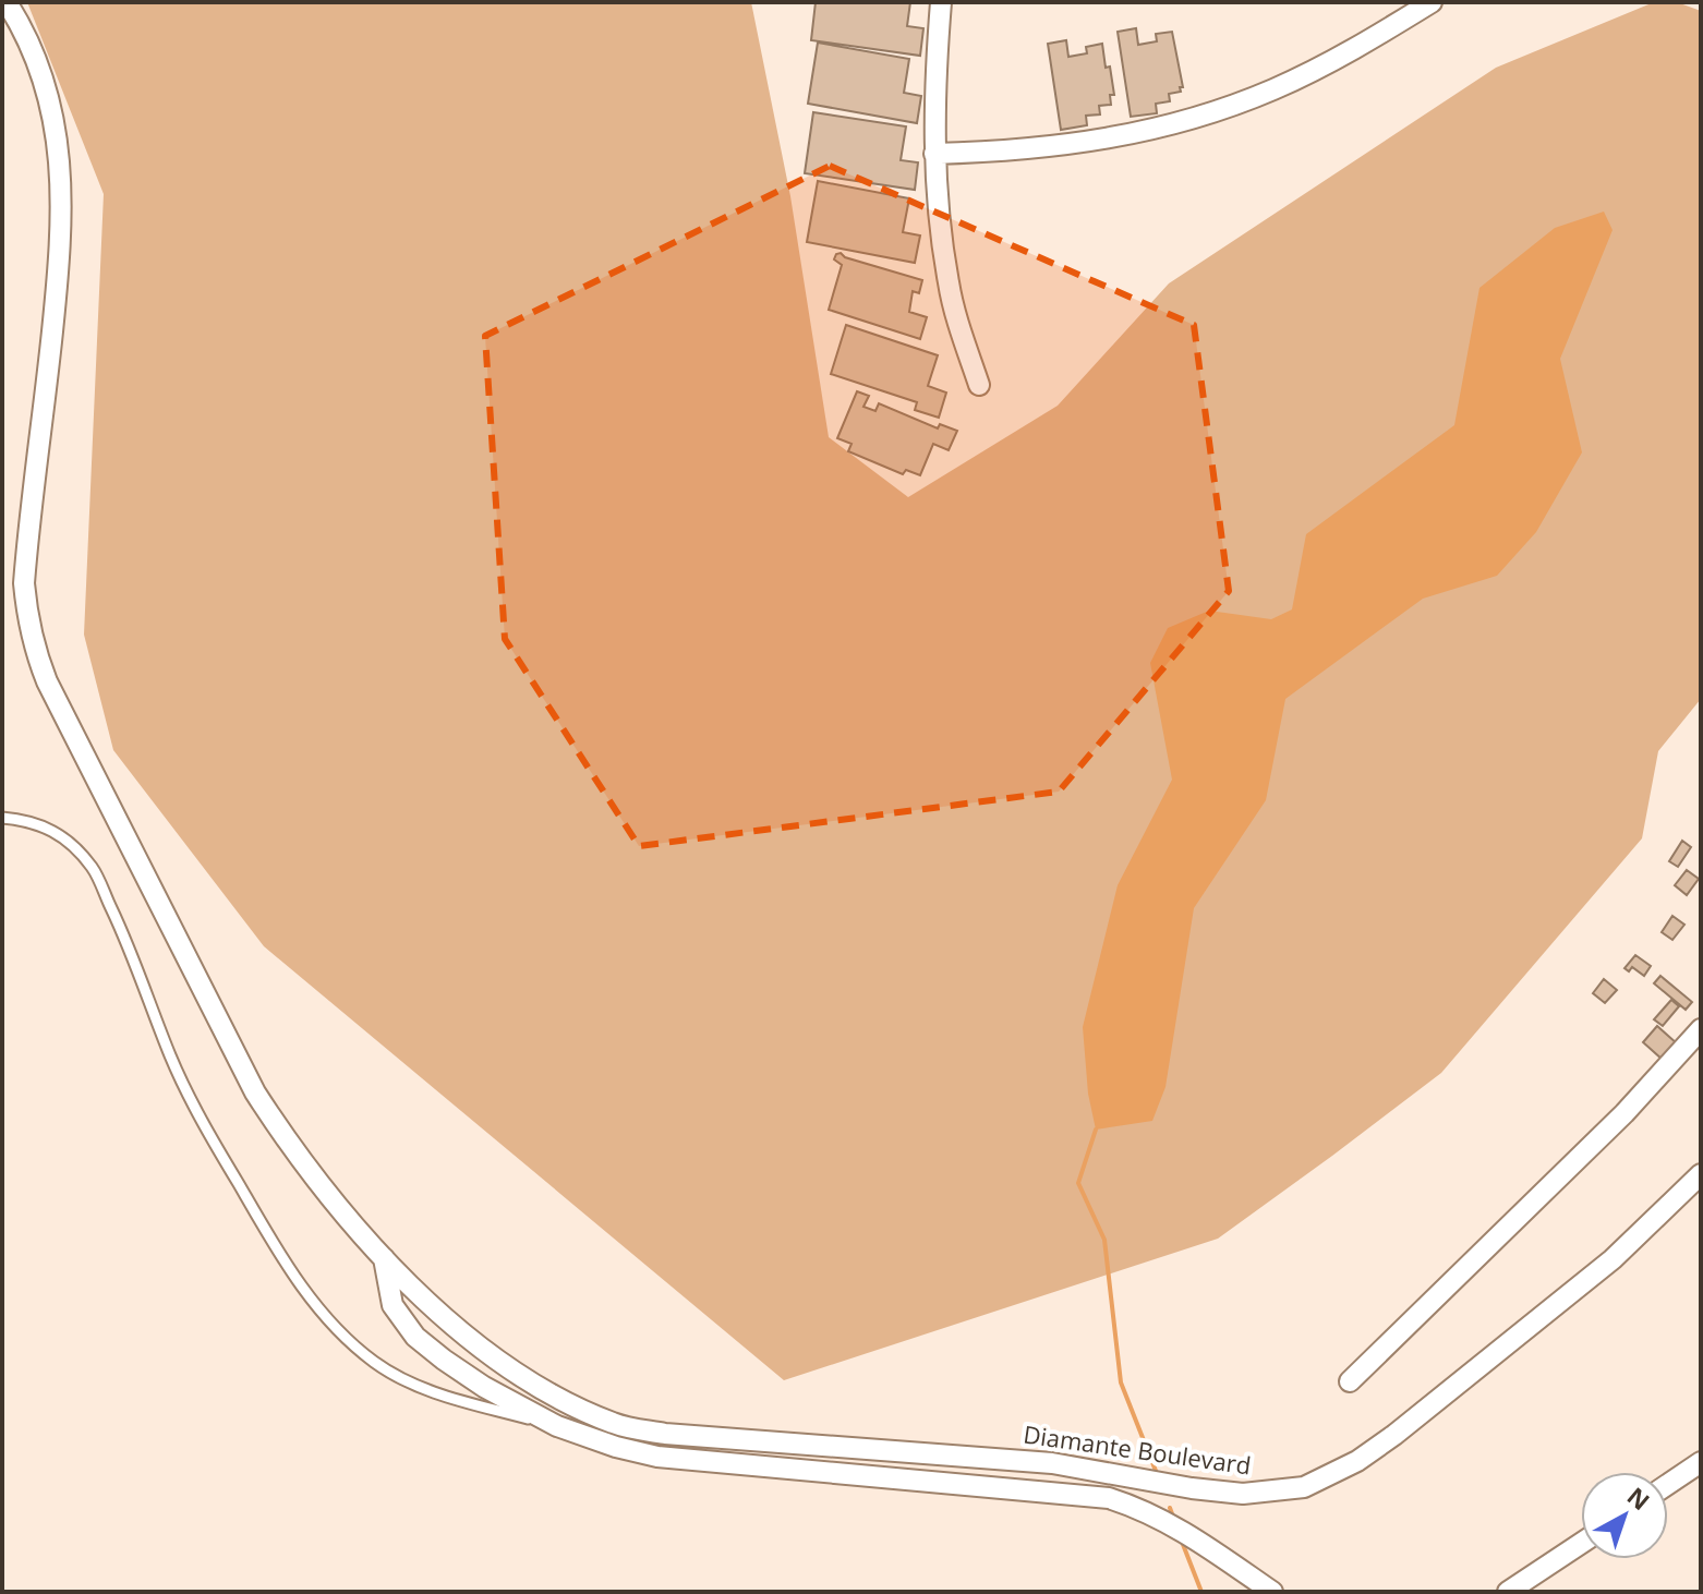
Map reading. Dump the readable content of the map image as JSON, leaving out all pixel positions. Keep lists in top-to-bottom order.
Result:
{
  "streets": {
    "street": ["Diamante Boulevard"]
  },
  "north": "top right"
}
